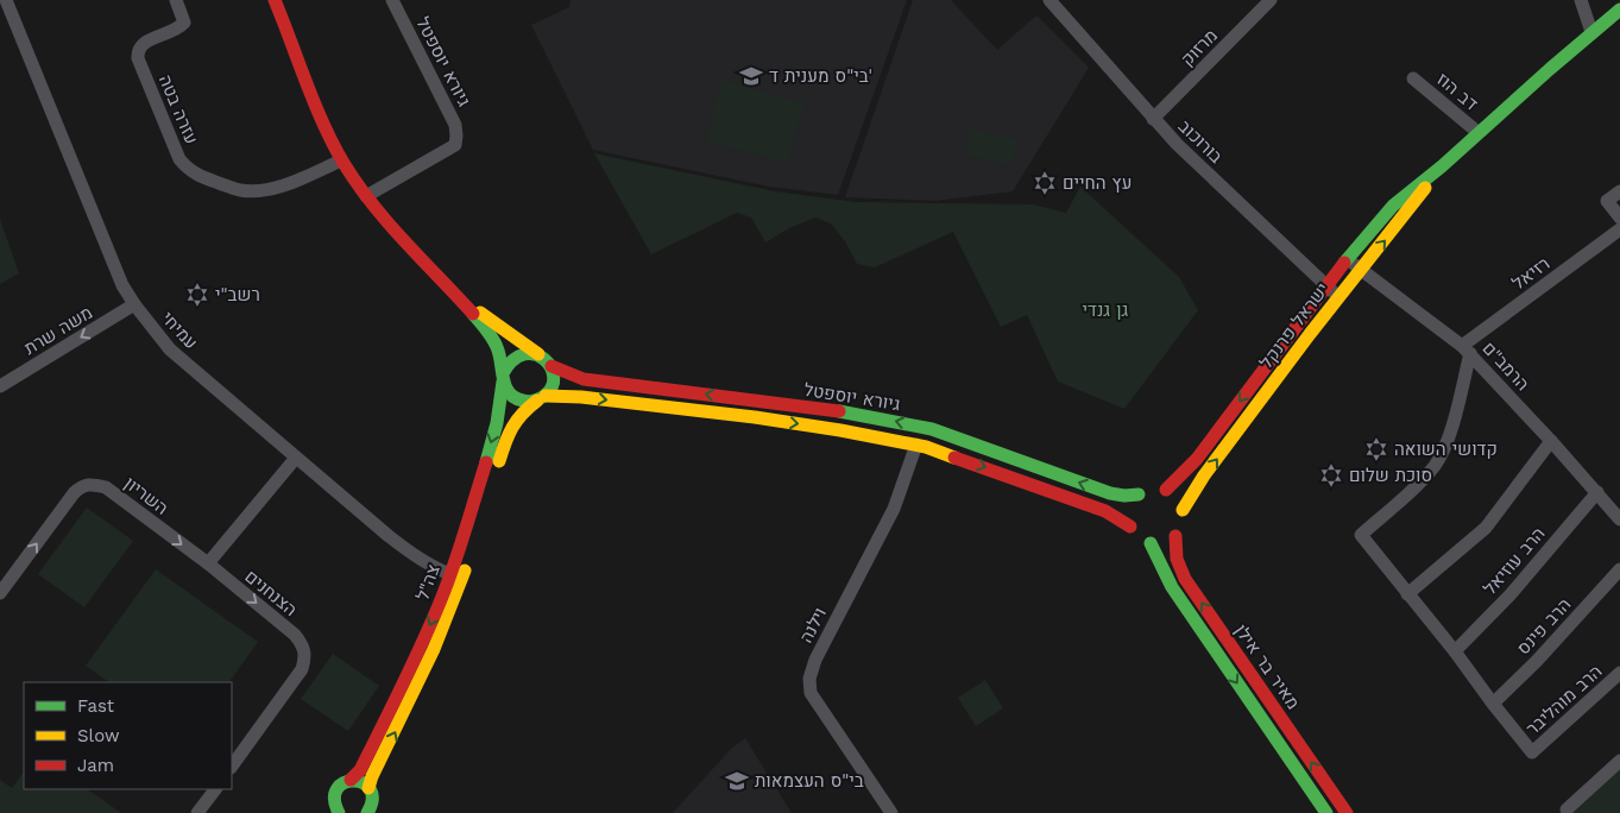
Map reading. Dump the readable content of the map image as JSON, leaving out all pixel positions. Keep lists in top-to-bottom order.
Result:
{
  "streets": {
    "street": [
      "מרזוק",
      "גיורא יוספטל",
      "דב הוז",
      "עזרה בטה",
      "בורוכוב",
      "רזיאל",
      "ישראל פרנקל",
      "משה שרת",
      "עמיחי",
      "הרמב\"ם",
      "השריון",
      "הרב עוזיאל",
      "צה\"ל",
      "הצנחנים",
      "וילנה",
      "הרב פינס",
      "מאיר בר אילן",
      "הרב מוהליבר"
    ]
  },
  "crossings": [
    ["מרזוק", "בורוכוב"],
    ["גיורא יוספטל", "ישראל פרנקל"],
    ["גיורא יוספטל", "צה\"ל"],
    ["גיורא יוספטל", "וילנה"],
    ["גיורא יוספטל", "מאיר בר אילן"],
    ["דב הוז", "ישראל פרנקל"],
    ["בורוכוב", "ישראל פרנקל"],
    ["רזיאל", "הרמב\"ם"],
    ["ישראל פרנקל", "הרמב\"ם"],
    ["ישראל פרנקל", "מאיר בר אילן"],
    ["משה שרת", "עמיחי"],
    ["עמיחי", "צה\"ל"],
    ["הרמב\"ם", "הרב עוזיאל"],
    ["השריון", "הצנחנים"],
    ["הרב פינס", "הרב מוהליבר"]
  ],
  "one_way": ["משה שרת"],
  "parks": ["גן גנדי"],
  "places": {
    "school or university": ["בי\"ס מענית ד'", "בי\"ס העצמאות"],
    "synagogue": [
      "עץ החיים",
      "רשב\"י",
      "קדושי השואה",
      "סוכת שלום"
    ]
  },
  "legend": ["Fast", "Slow", "Jam"]
}
